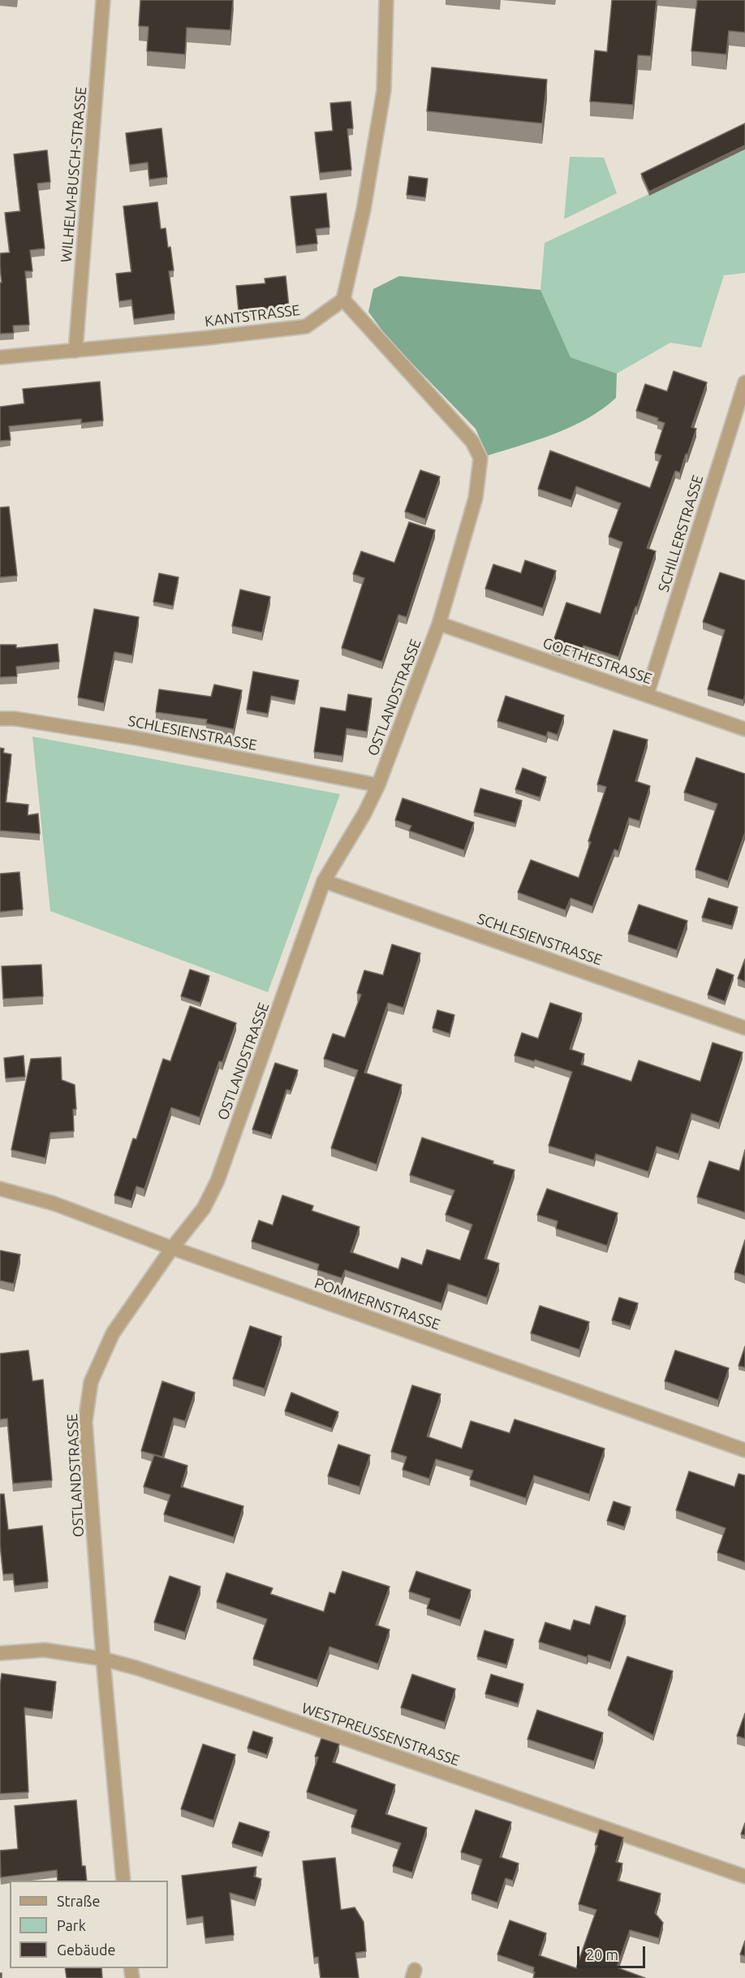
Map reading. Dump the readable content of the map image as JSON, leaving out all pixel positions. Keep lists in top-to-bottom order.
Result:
{
  "streets": {
    "street": [
      "WILHELM-BUSCH-STRASSE",
      "KANTSTRASSE",
      "SCHILLERSTRASSE",
      "GOETHESTRASSE",
      "OSTLANDSTRASSE",
      "SCHLESIENSTRASSE",
      "POMMERNSTRASSE",
      "WESTPREUSSENSTRASSE"
    ]
  },
  "crossings": [
    ["WILHELM-BUSCH-STRASSE", "KANTSTRASSE"],
    ["KANTSTRASSE", "OSTLANDSTRASSE"],
    ["SCHILLERSTRASSE", "GOETHESTRASSE"],
    ["GOETHESTRASSE", "OSTLANDSTRASSE"],
    ["OSTLANDSTRASSE", "SCHLESIENSTRASSE"],
    ["OSTLANDSTRASSE", "POMMERNSTRASSE"],
    ["OSTLANDSTRASSE", "WESTPREUSSENSTRASSE"]
  ],
  "legend": ["Straße", "Park", "Gebäude"],
  "scale_bar": "20 m"
}
